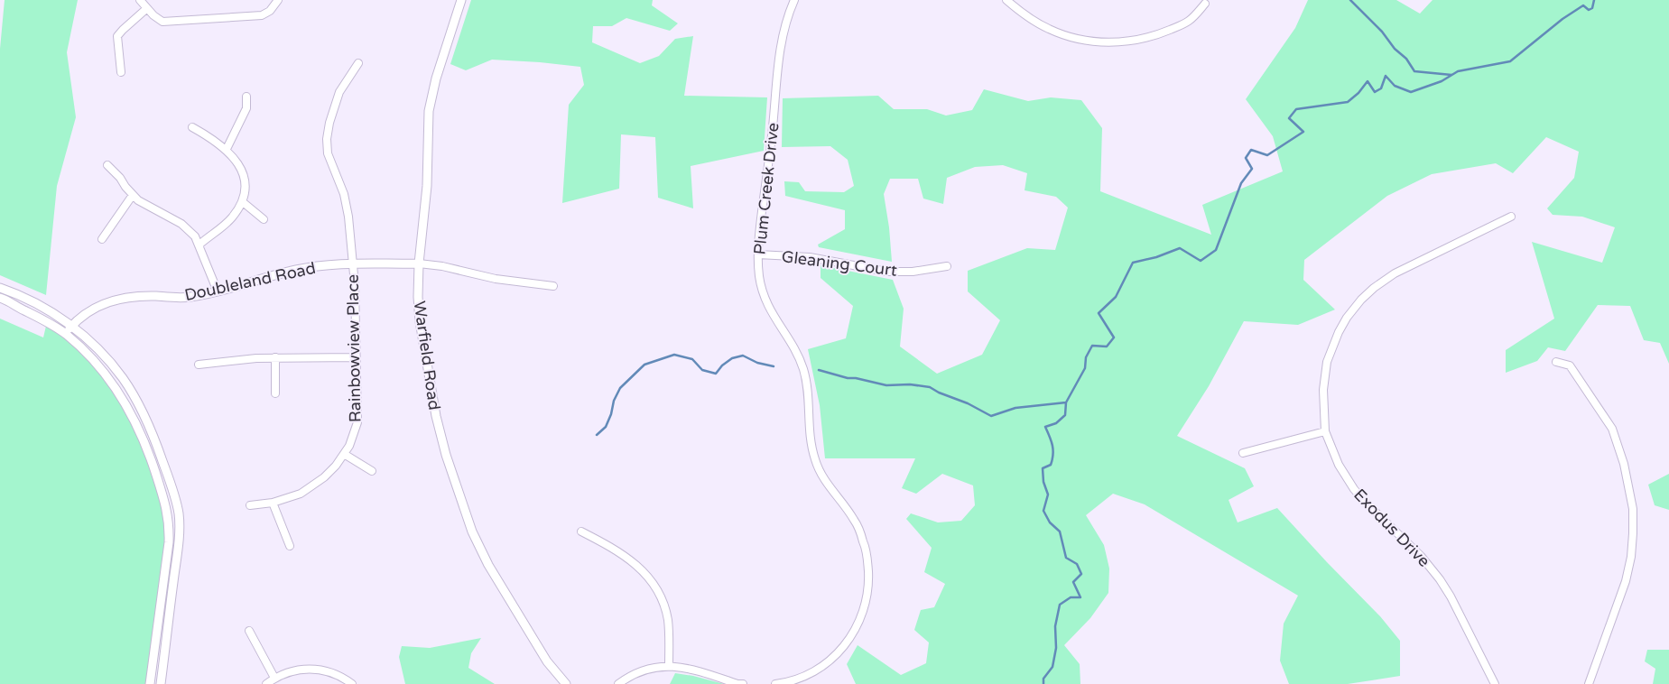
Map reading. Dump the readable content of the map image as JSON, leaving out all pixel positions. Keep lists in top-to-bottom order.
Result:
{
  "streets": {
    "street": [
      "Plum Creek Drive",
      "Gleaning Court",
      "Doubleland Road",
      "Rainbowview Place",
      "Warfield Road",
      "Exodus Drive"
    ]
  },
  "crossings": [
    ["Plum Creek Drive", "Gleaning Court"],
    ["Doubleland Road", "Rainbowview Place"],
    ["Doubleland Road", "Warfield Road"]
  ]
}
